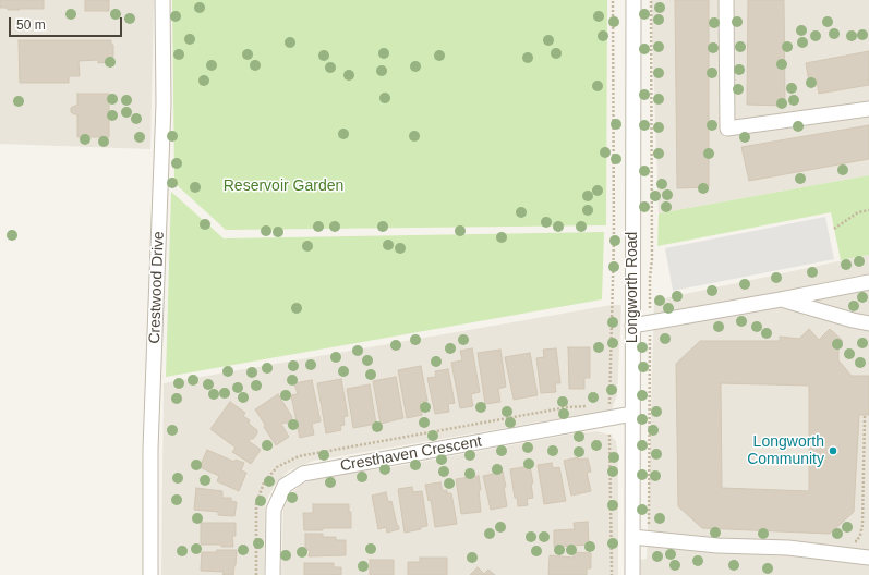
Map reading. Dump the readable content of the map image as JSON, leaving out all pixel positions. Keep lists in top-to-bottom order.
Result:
{
  "streets": {
    "street": ["Crestwood Drive", "Longworth Road", "Cresthaven Crescent"]
  },
  "crossings": [
    ["Longworth Road", "Cresthaven Crescent"]
  ],
  "parks": ["Reservoir Garden"],
  "places": ["Longworth Community"],
  "scale_bar": "50 m"
}
